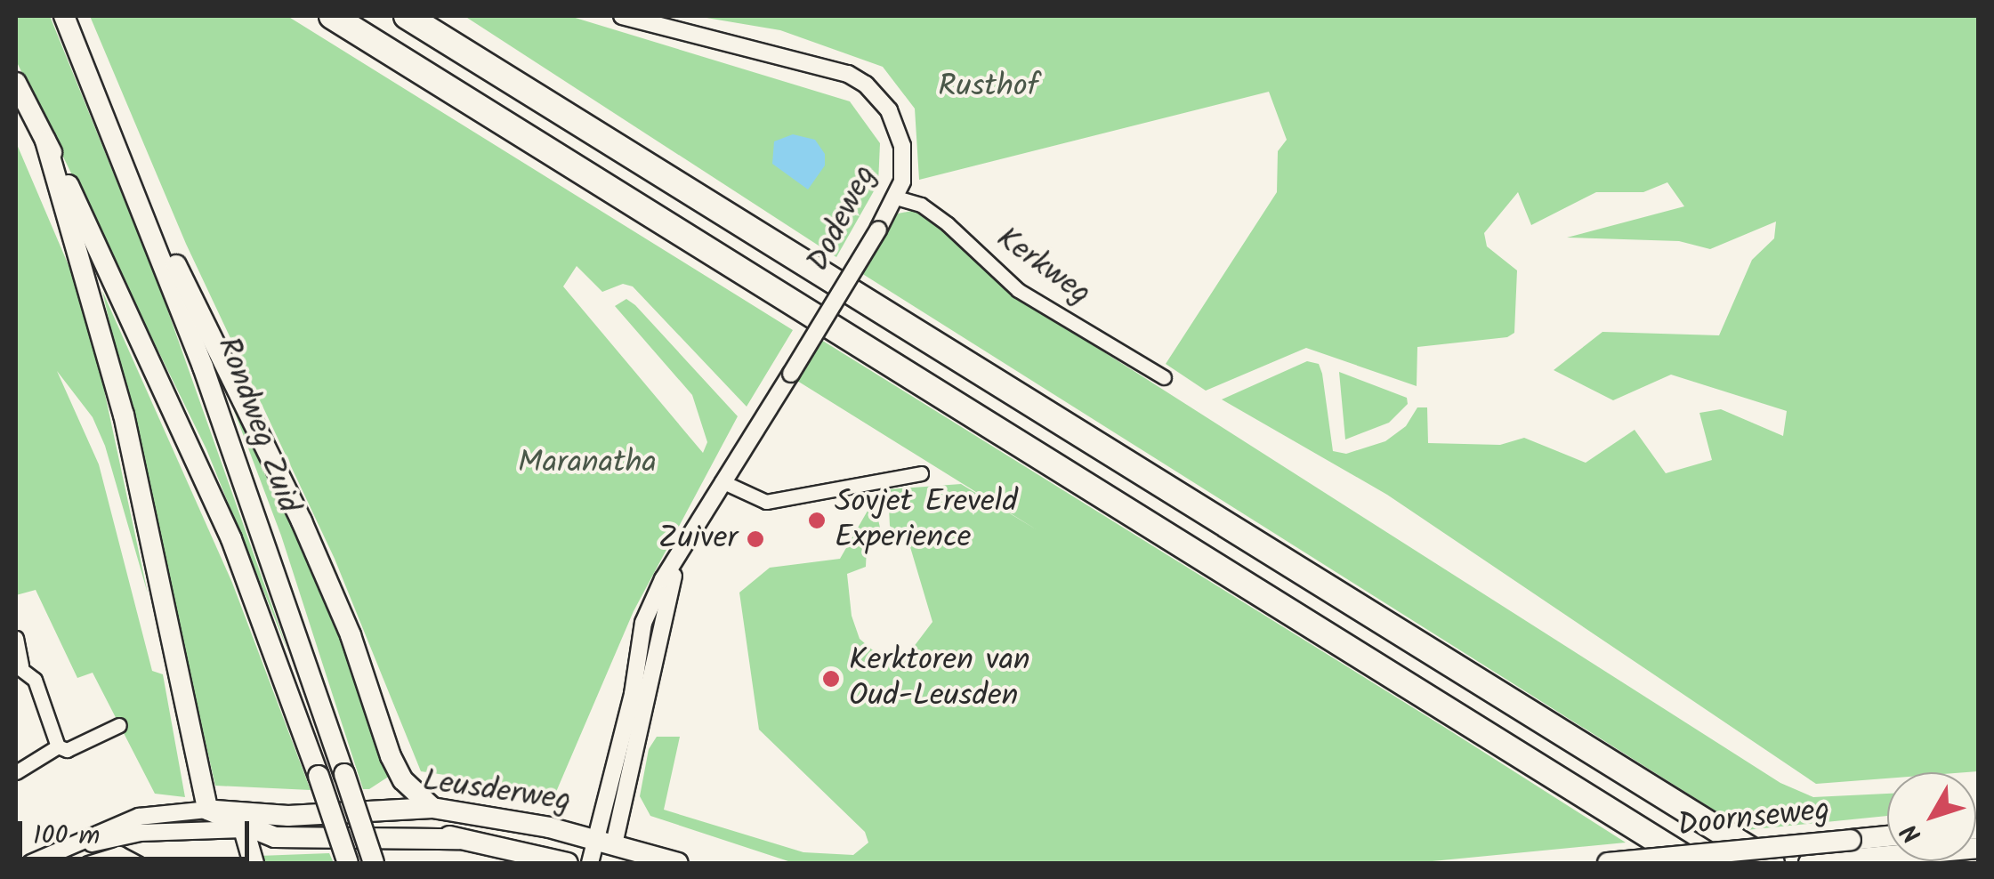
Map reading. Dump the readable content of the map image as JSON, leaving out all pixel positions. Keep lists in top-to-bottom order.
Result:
{
  "streets": {
    "main road": ["Rondweg Zuid", "Leusderweg", "Doornseweg"],
    "street": ["Dodeweg", "Kerkweg"]
  },
  "crossings": [
    ["Dodeweg", "Kerkweg"],
    ["Dodeweg", "Leusderweg"]
  ],
  "parks": ["Rusthof", "Maranatha"],
  "places": ["Sovjet Ereveld Experience", "Zuiver", "Kerktoren van Oud-Leusden"],
  "scale_bar": "100 m",
  "north": "bottom left"
}
